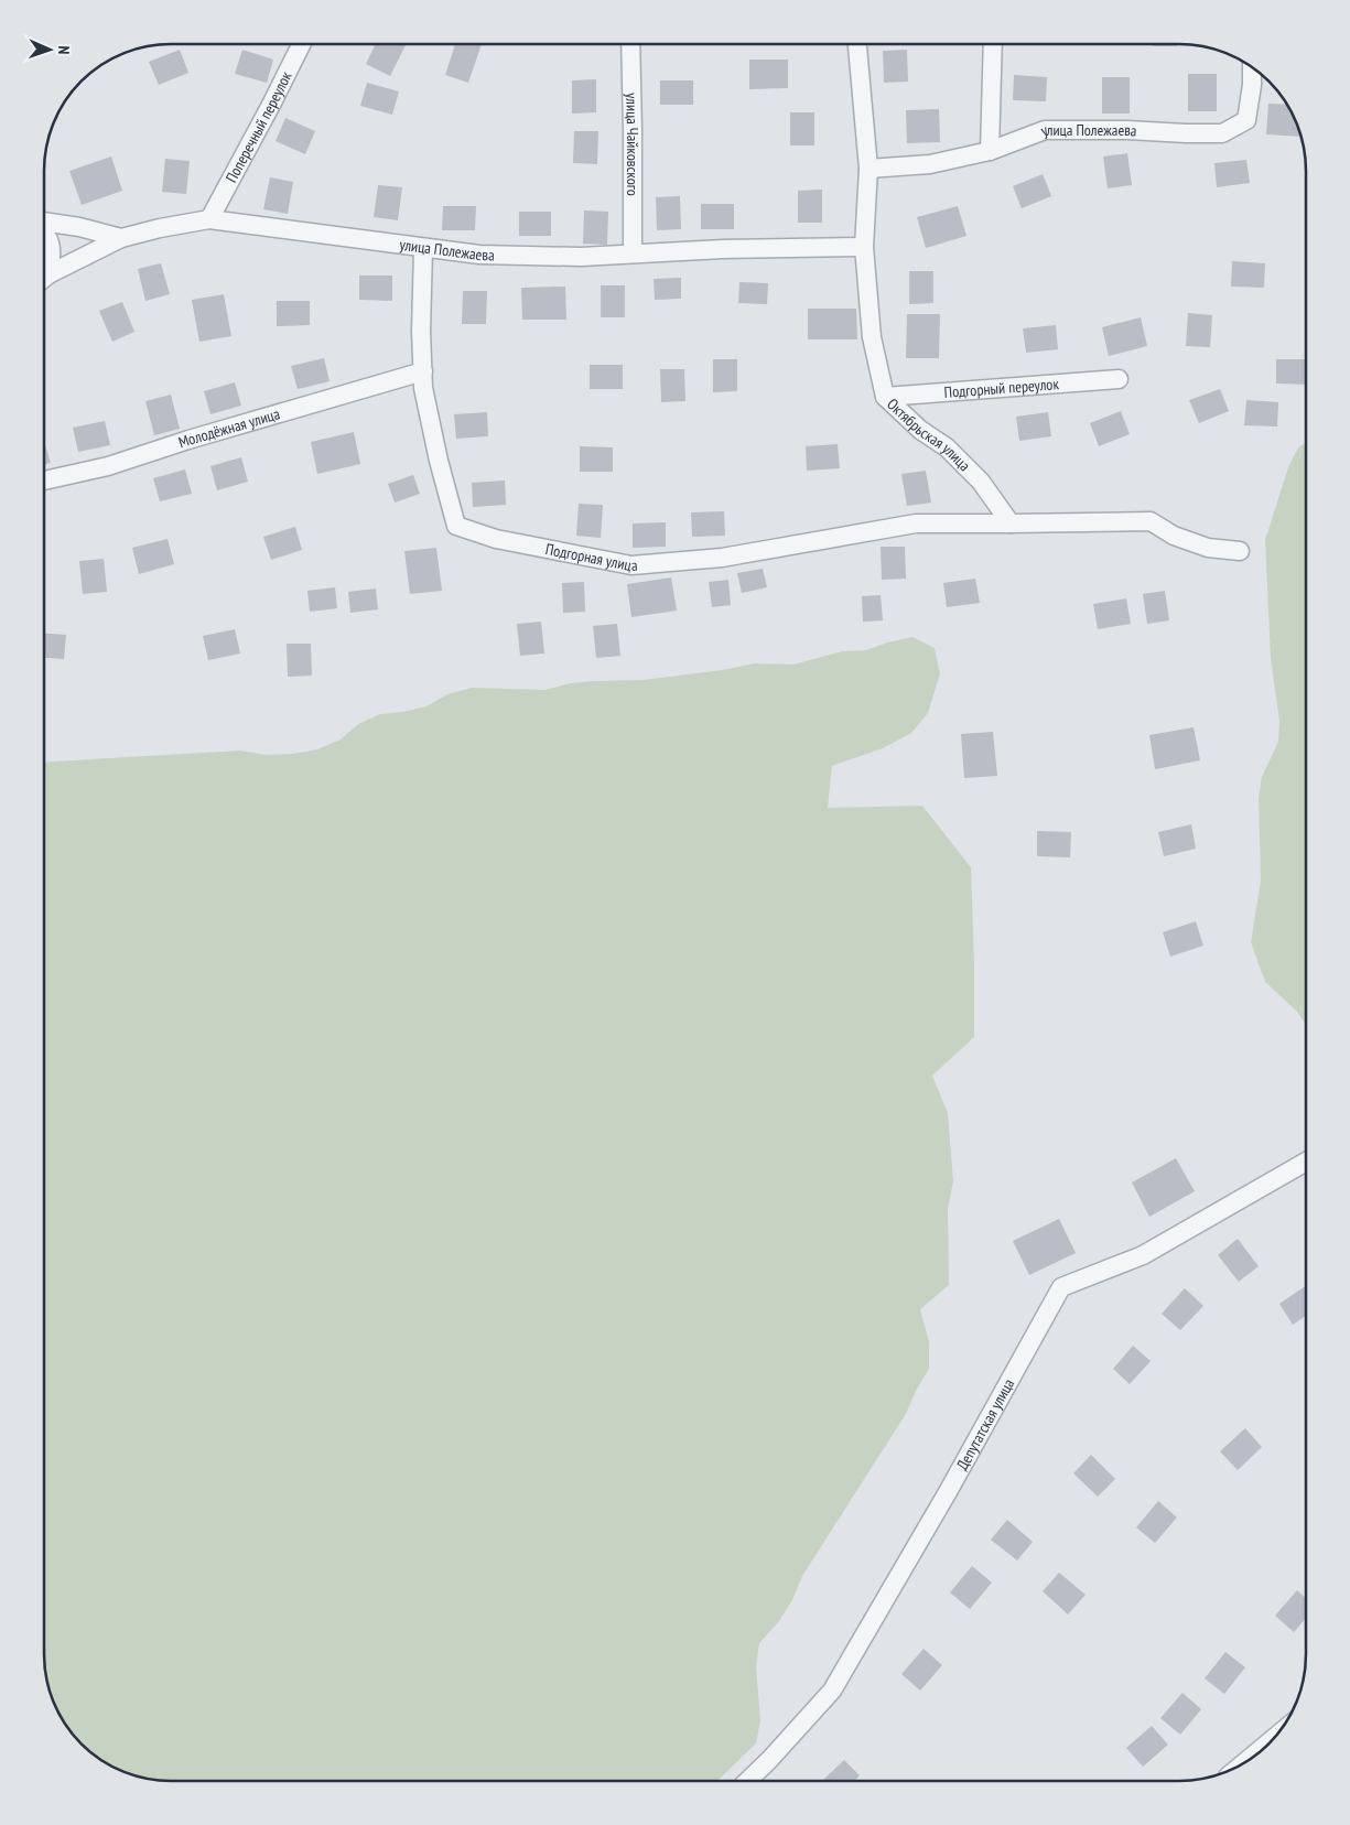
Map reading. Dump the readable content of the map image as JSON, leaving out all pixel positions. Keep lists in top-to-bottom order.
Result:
{
  "streets": {
    "street": [
      "Поперечный переулок",
      "улица Полежаева",
      "улица Чайковского",
      "Подгорный переулок",
      "Молодёжная улица",
      "Октябрьская улица",
      "Подгорная улица",
      "Депутатская улица"
    ]
  },
  "crossings": [
    ["Поперечный переулок", "улица Полежаева"],
    ["улица Полежаева", "улица Чайковского"],
    ["улица Полежаева", "Октябрьская улица"],
    ["улица Полежаева", "Подгорная улица"],
    ["Подгорный переулок", "Октябрьская улица"],
    ["Молодёжная улица", "Подгорная улица"],
    ["Октябрьская улица", "Подгорная улица"]
  ],
  "north": "right"
}
